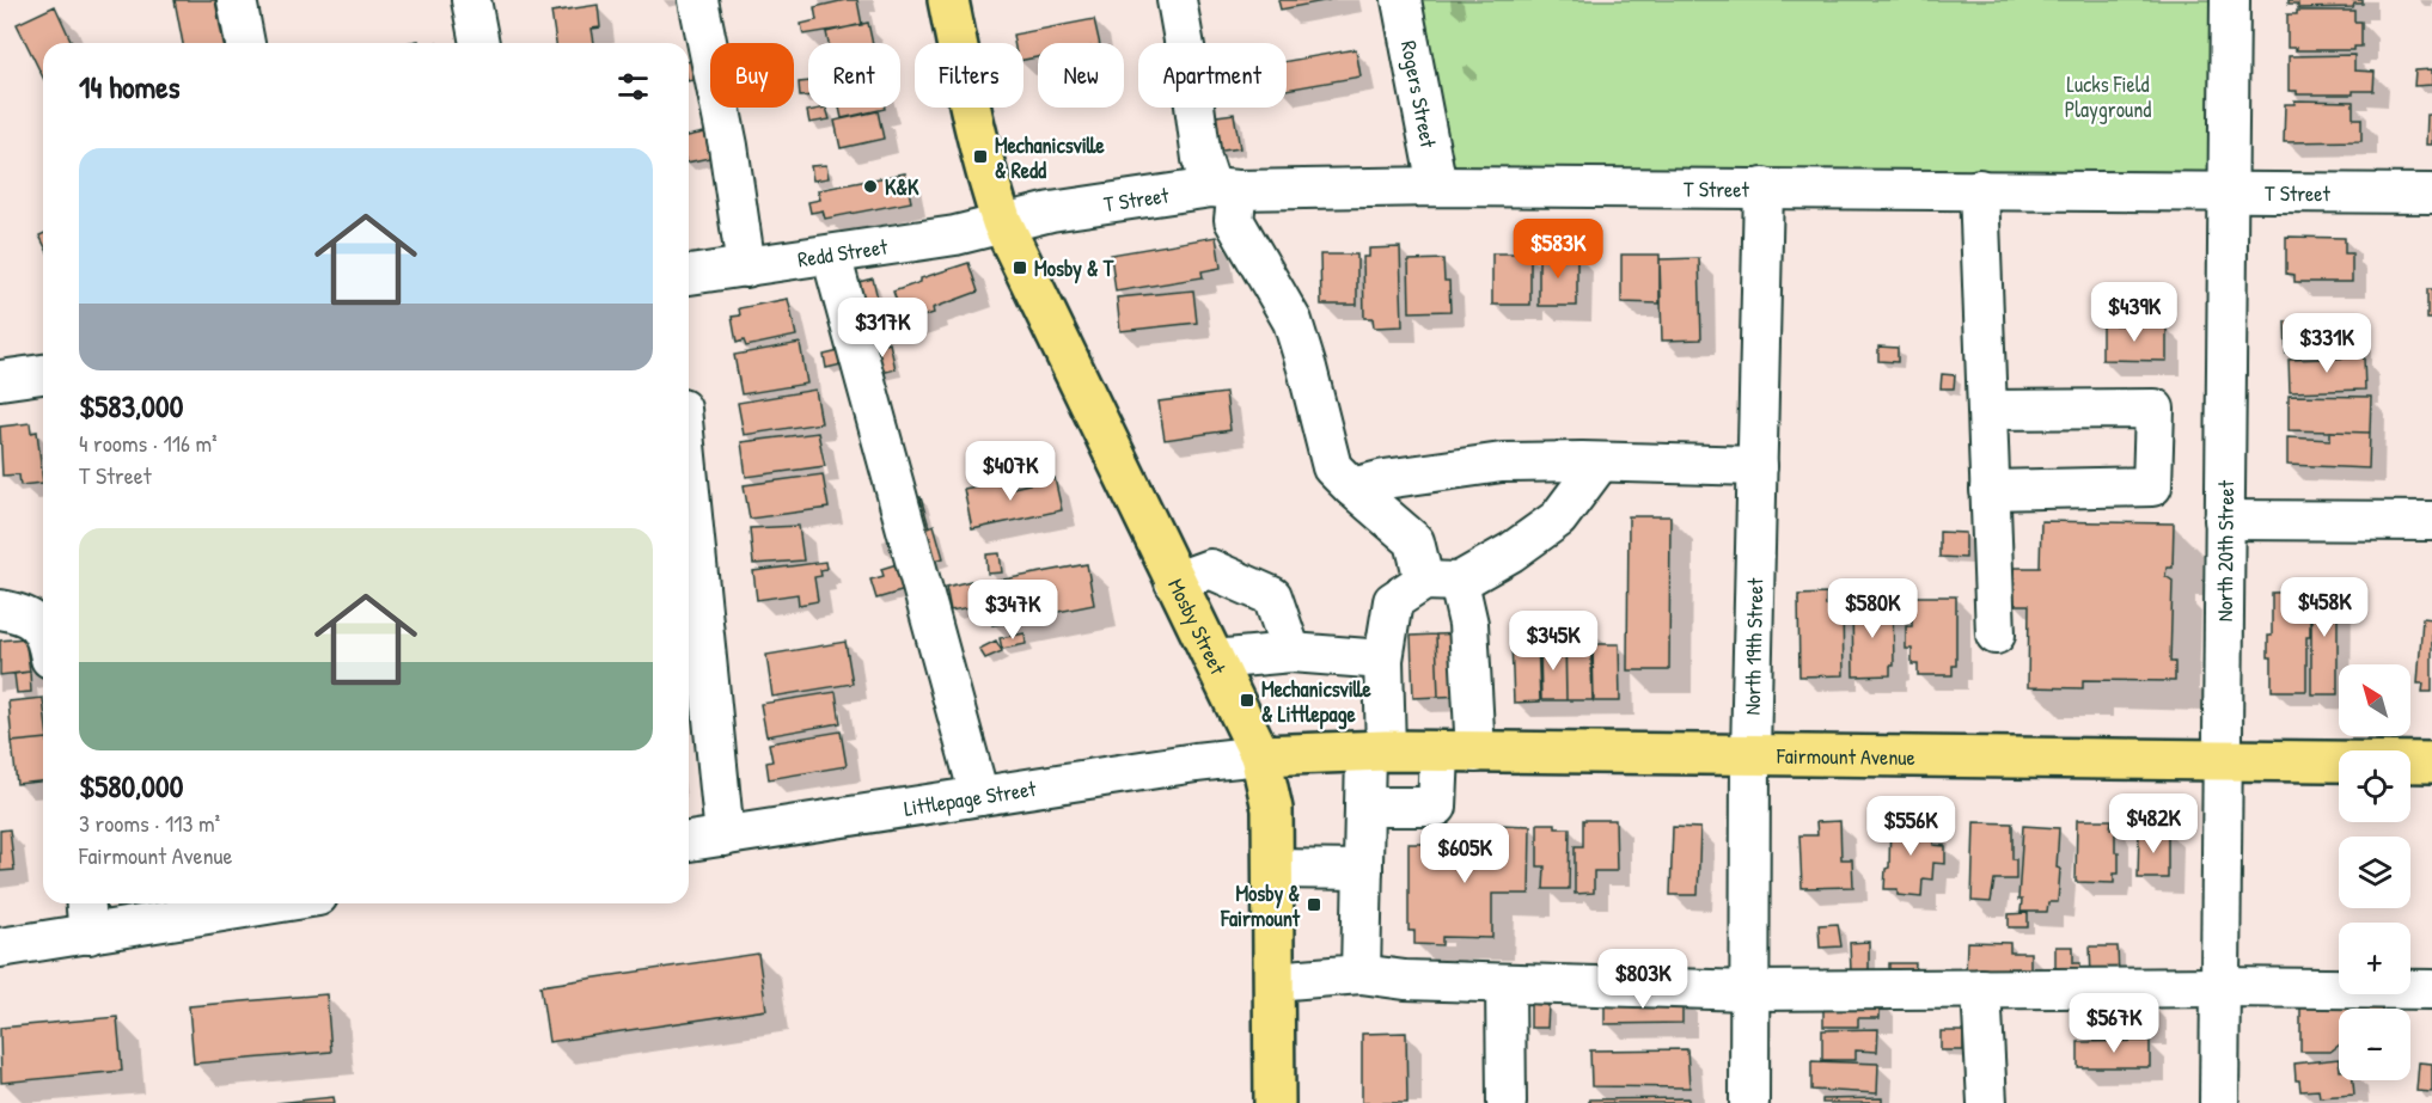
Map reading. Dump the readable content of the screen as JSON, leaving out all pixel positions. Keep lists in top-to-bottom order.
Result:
{
  "streets": {
    "main road": ["Mosby Street", "Fairmount Avenue"],
    "street": [
      "Rogers Street",
      "T Street",
      "Redd Street",
      "North 20th Street",
      "North 19th Street",
      "Littlepage Street"
    ]
  },
  "crossings": [
    ["Rogers Street", "T Street"],
    ["T Street", "Redd Street"],
    ["T Street", "North 20th Street"],
    ["T Street", "Mosby Street"],
    ["T Street", "North 19th Street"],
    ["Redd Street", "Mosby Street"],
    ["North 20th Street", "Fairmount Avenue"],
    ["Mosby Street", "Fairmount Avenue"],
    ["Mosby Street", "Littlepage Street"],
    ["North 19th Street", "Fairmount Avenue"],
    ["Fairmount Avenue", "Littlepage Street"]
  ],
  "parks": ["Lucks Field Playground"],
  "places": {
    "transit": [
      "Mechanicsville & Redd",
      "Mosby & T",
      "Mechanicsville & Littlepage",
      "Mosby & Fairmount"
    ],
    "other": ["K&K"]
  },
  "north": "top left",
  "page": {
    "chip": [
      "Buy",
      "Rent",
      "Filters",
      "New",
      "Apartment"
    ],
    "heading": "14 homes",
    "list": [
      {
        "name": "$583,000",
        "note": "4 rooms · 116 m² · T Street"
      },
      {
        "name": "$580,000",
        "note": "3 rooms · 113 m² · Fairmount Avenue"
      }
    ],
    "price": [
      "$583K",
      "$439K",
      "$317K",
      "$331K",
      "$407K",
      "$458K",
      "$580K",
      "$347K",
      "$345K",
      "$482K",
      "$556K",
      "$605K",
      "$803K",
      "$567K"
    ],
    "map_buttons": ["+", "−"]
  }
}
